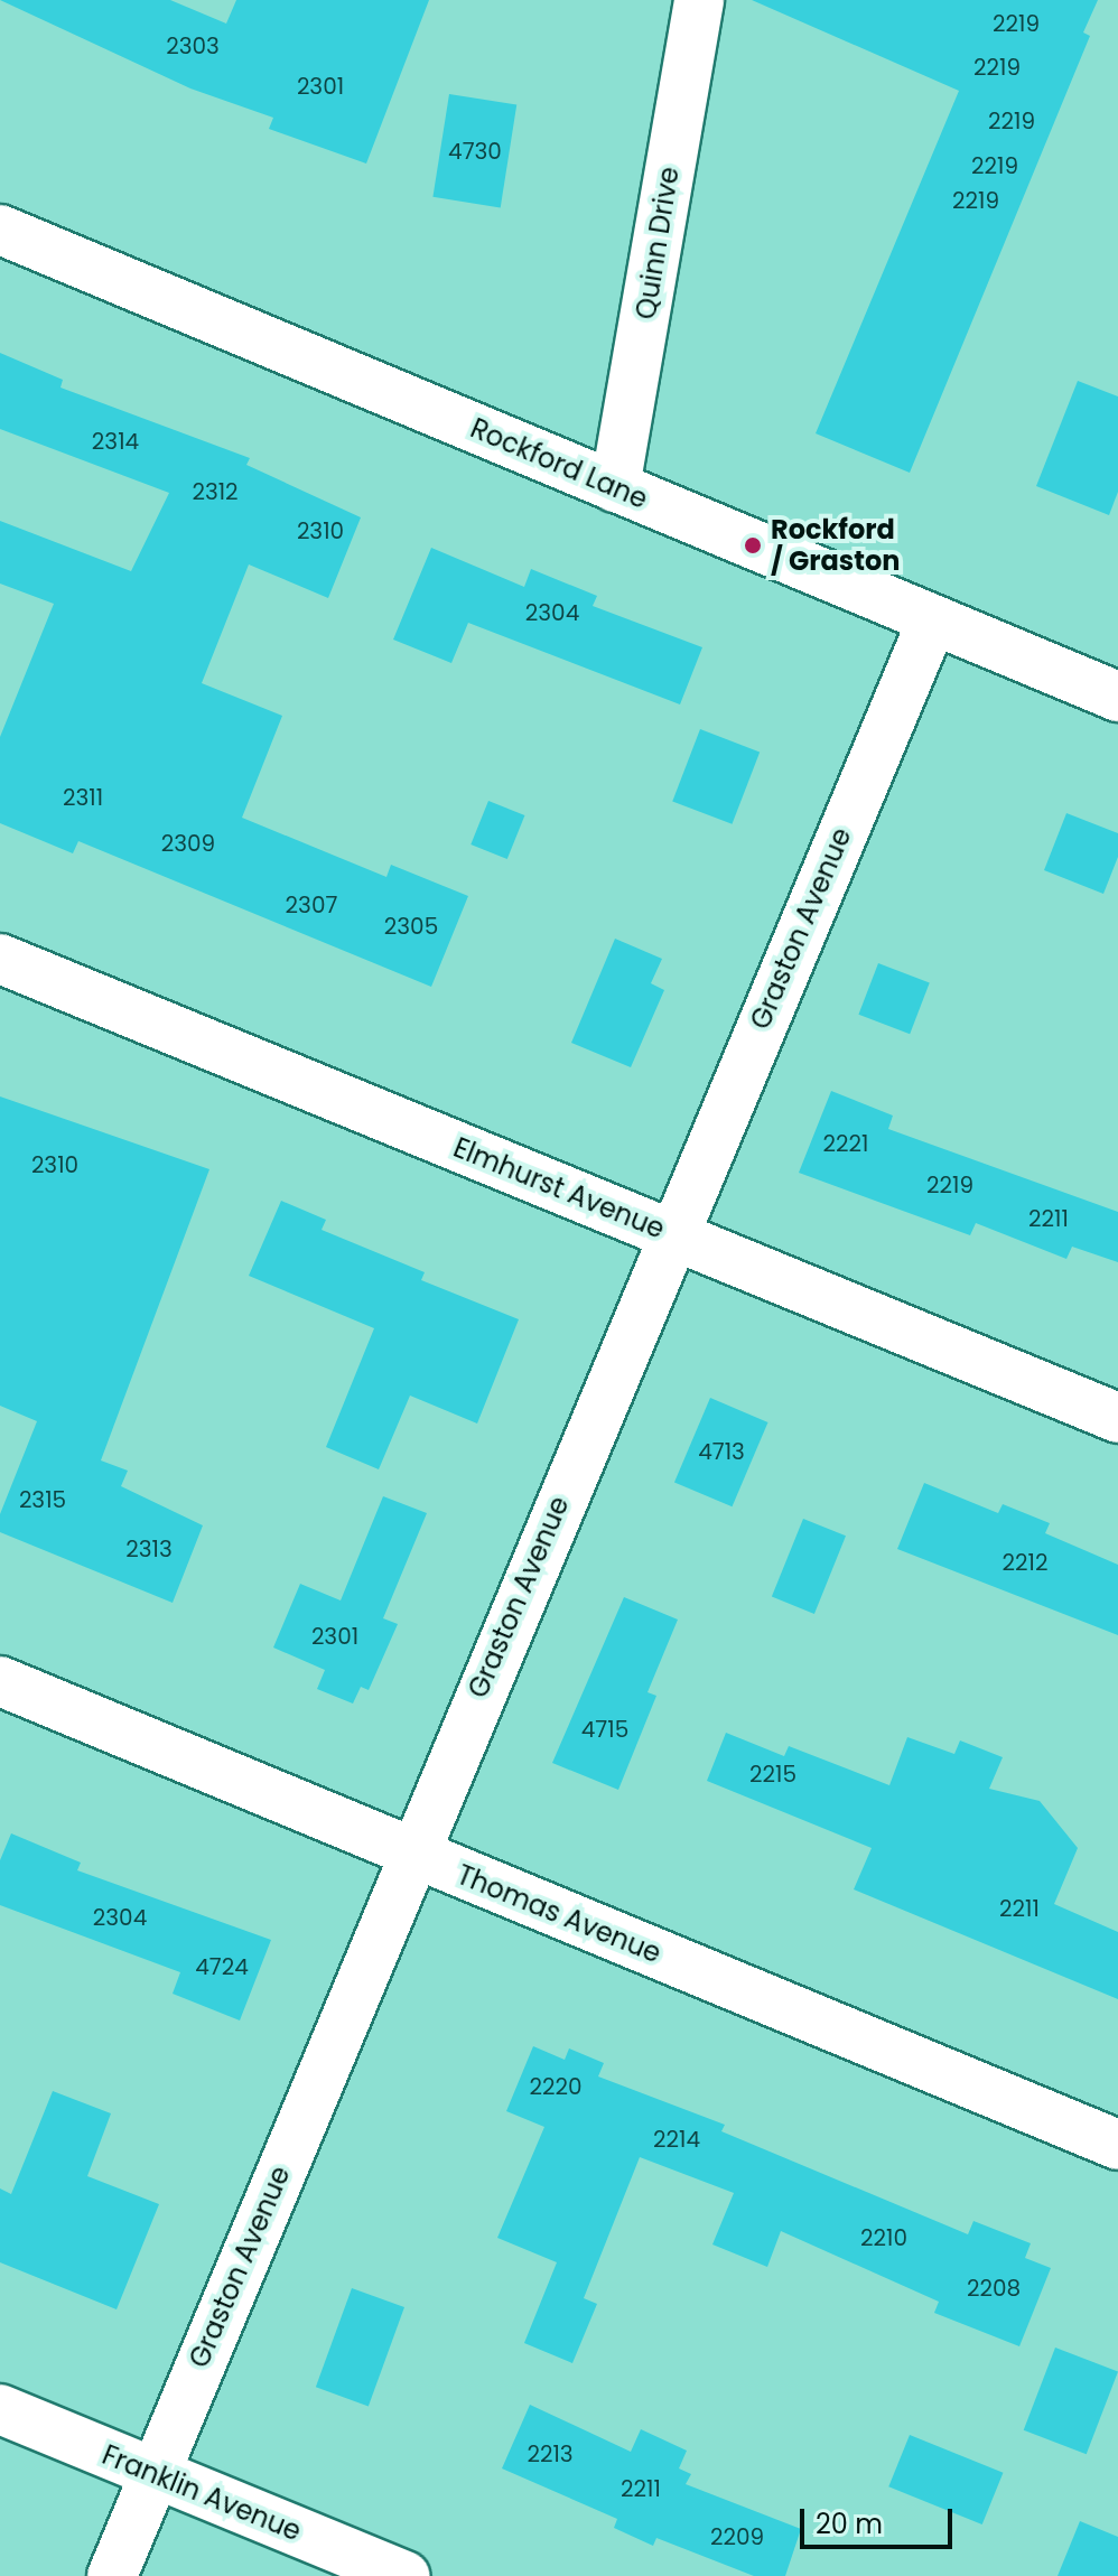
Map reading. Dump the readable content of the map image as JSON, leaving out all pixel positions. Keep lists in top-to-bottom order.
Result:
{
  "streets": {
    "street": [
      "Quinn Drive",
      "Rockford Lane",
      "Graston Avenue",
      "Elmhurst Avenue",
      "Thomas Avenue",
      "Franklin Avenue"
    ]
  },
  "crossings": [
    ["Quinn Drive", "Rockford Lane"],
    ["Rockford Lane", "Graston Avenue"],
    ["Graston Avenue", "Elmhurst Avenue"],
    ["Graston Avenue", "Thomas Avenue"],
    ["Graston Avenue", "Franklin Avenue"]
  ],
  "places": ["Rockford / Graston"],
  "house_numbers": [
    "2219",
    "2303",
    "2219",
    "2301",
    "2219",
    "4730",
    "2219",
    "2219",
    "2314",
    "2312",
    "2310",
    "2304",
    "2311",
    "2309",
    "2307",
    "2305",
    "2221",
    "2310",
    "2219",
    "2211",
    "4713",
    "2315",
    "2313",
    "2212",
    "2301",
    "4715",
    "2215",
    "2211",
    "2304",
    "4724",
    "2220",
    "2214",
    "2210",
    "2208",
    "2213",
    "2211",
    "2209"
  ],
  "scale_bar": "20 m"
}
